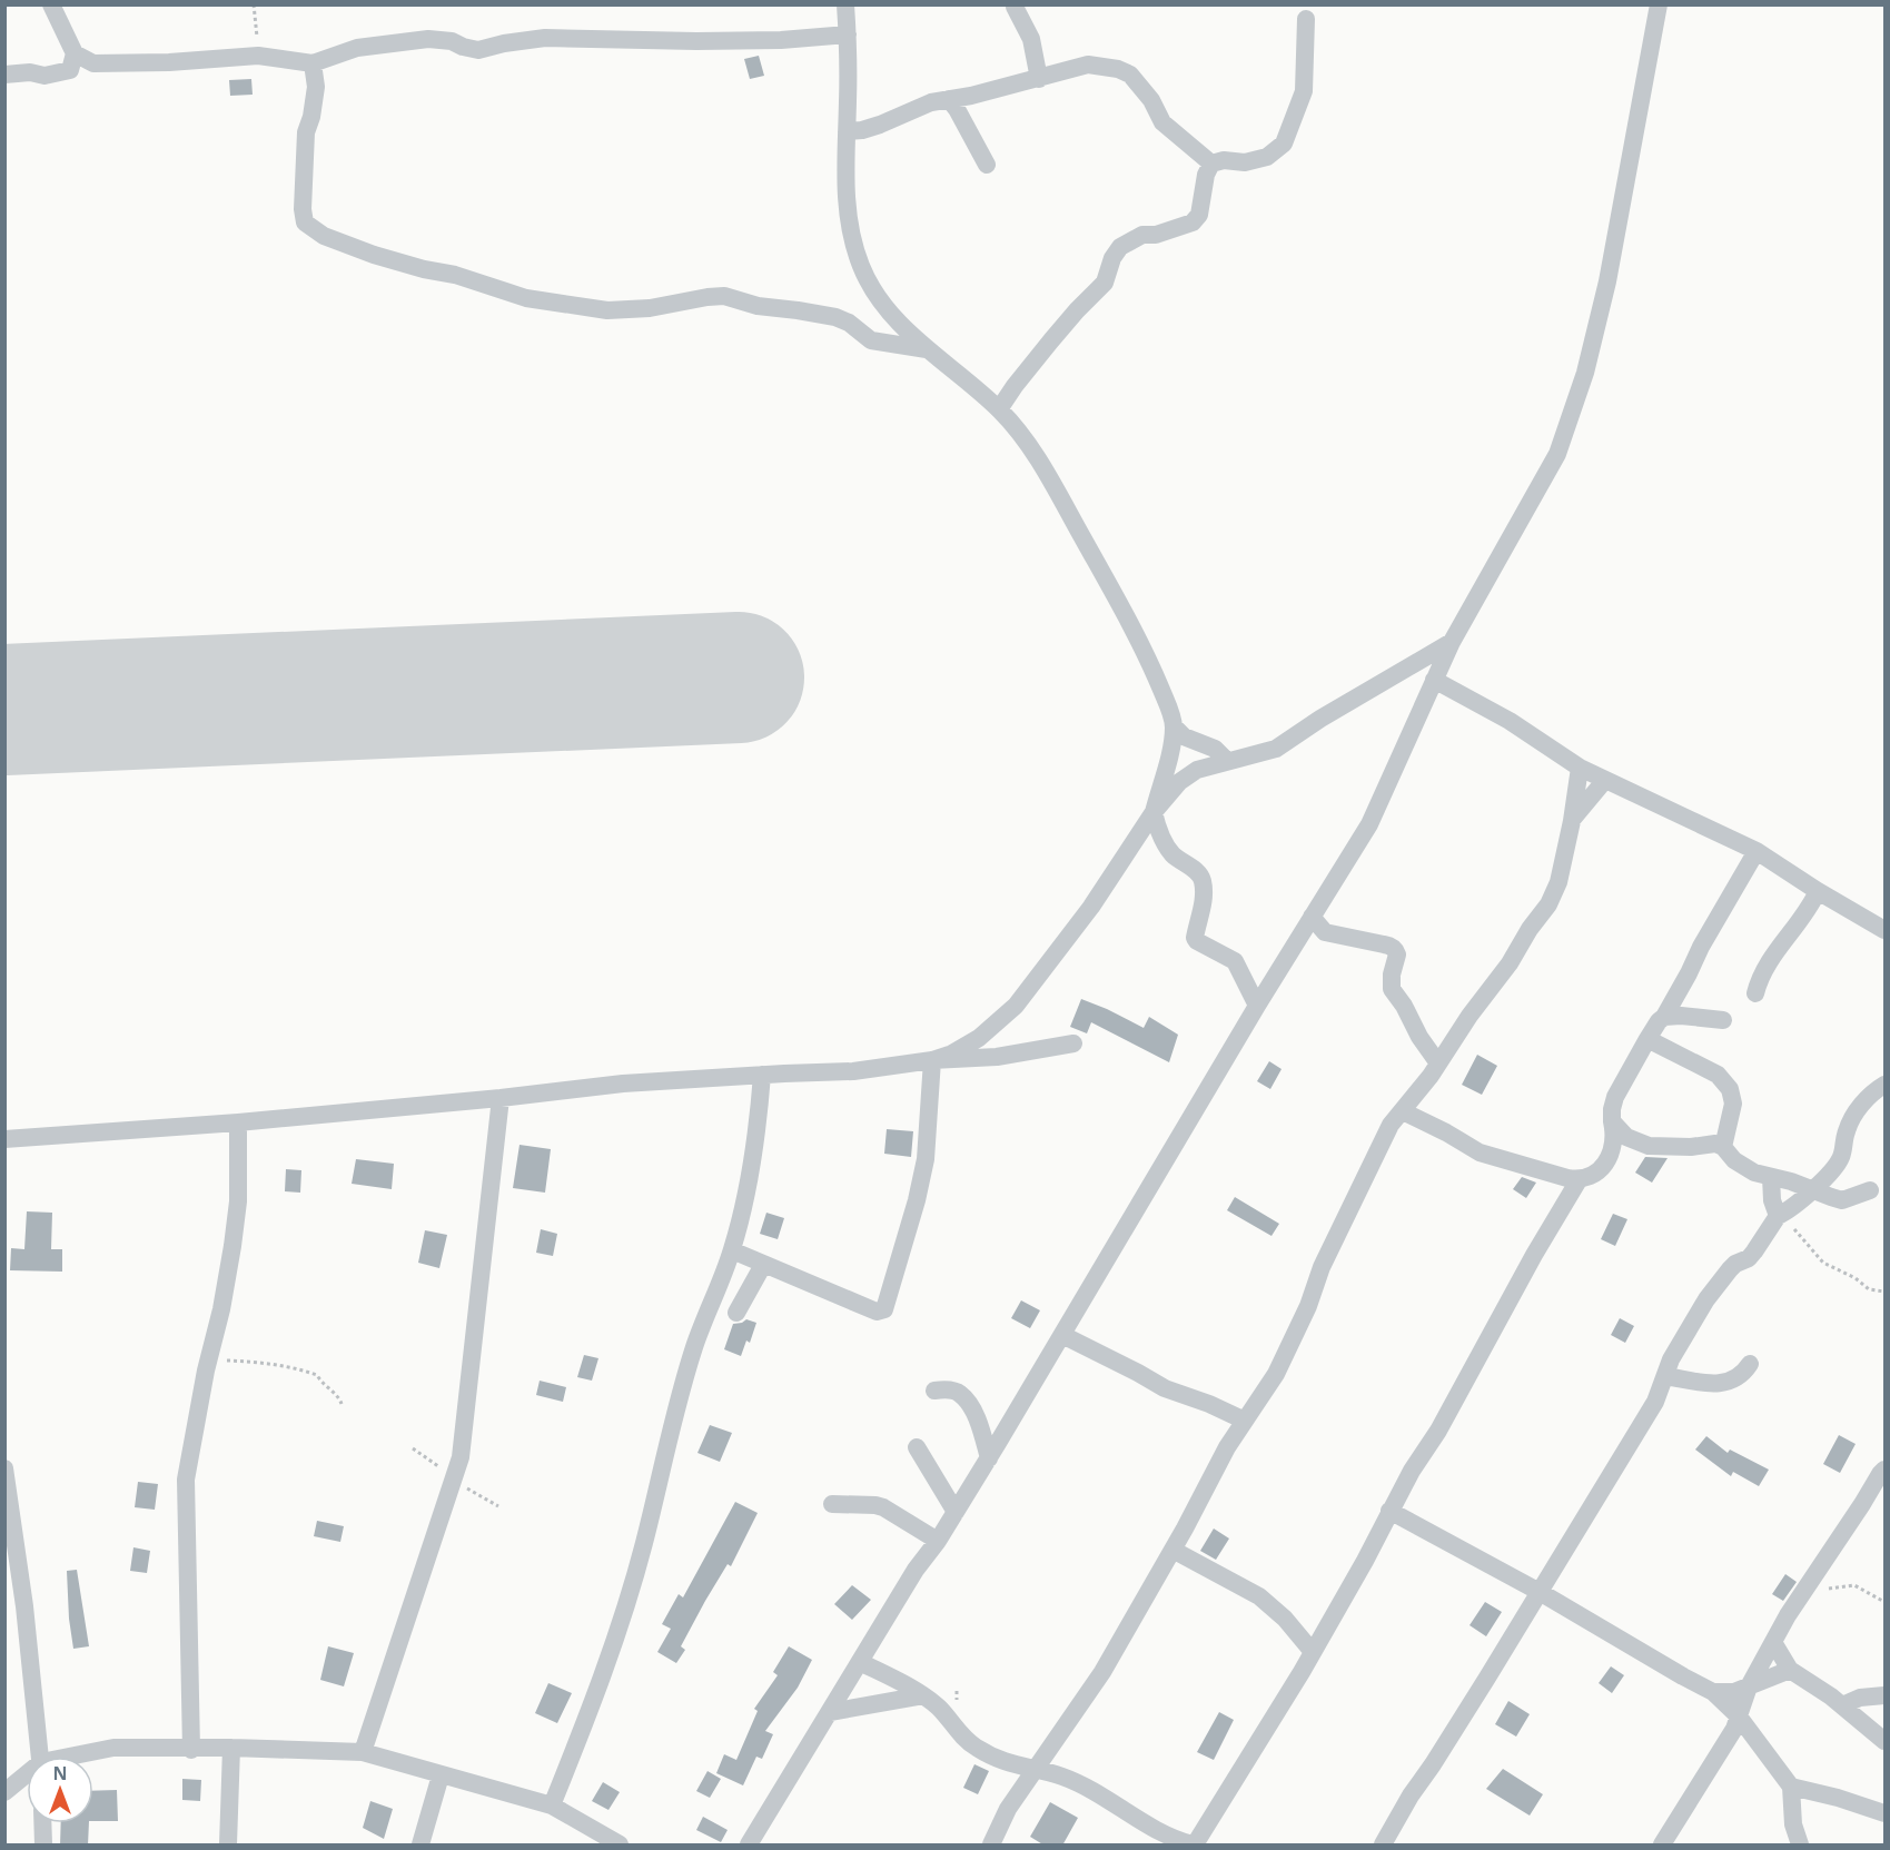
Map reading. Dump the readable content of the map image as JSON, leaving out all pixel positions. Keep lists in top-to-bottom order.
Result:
{
  "north": "top"
}
